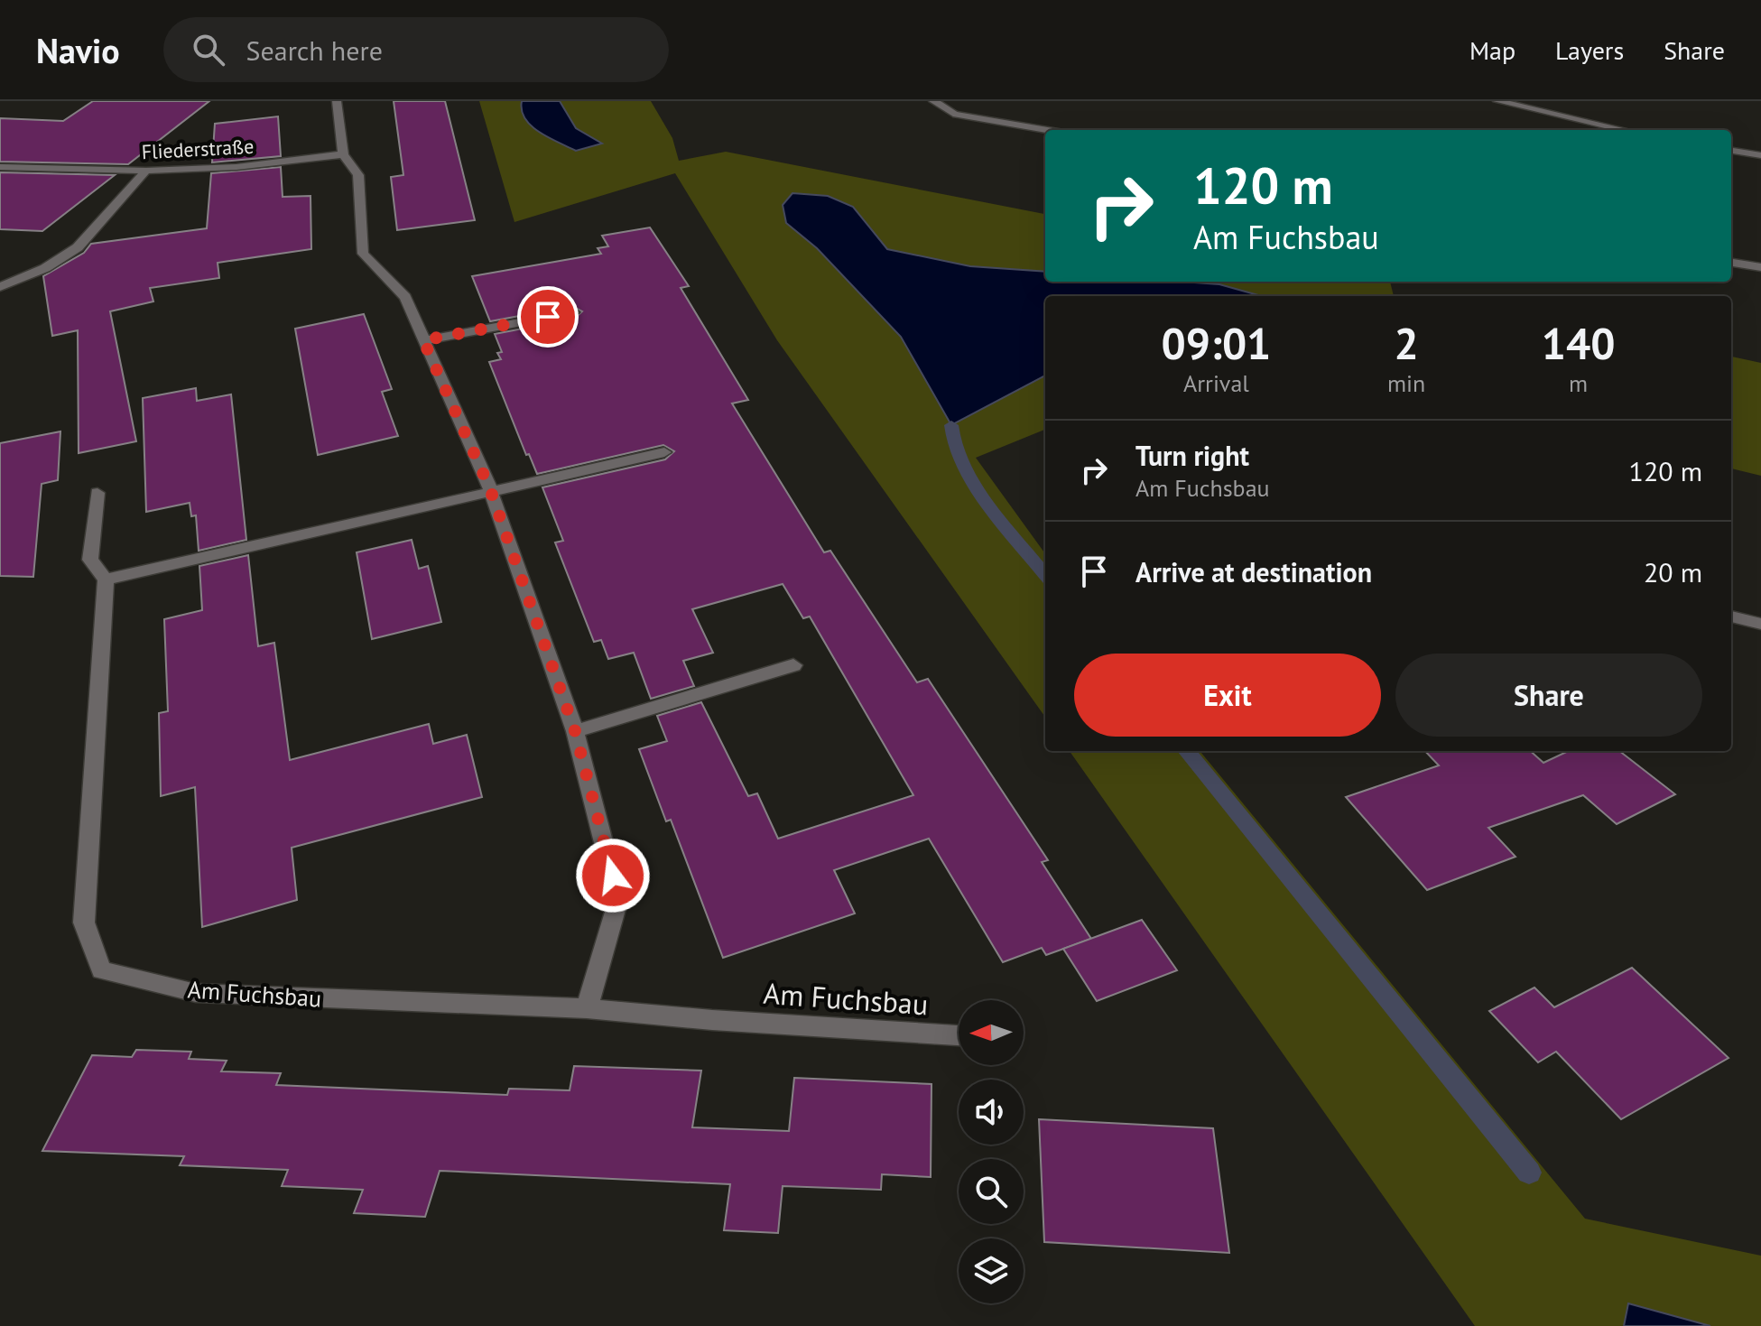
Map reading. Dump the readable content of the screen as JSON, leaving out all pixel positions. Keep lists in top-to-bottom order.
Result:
{
  "streets": {
    "street": ["Fliederstraße", "Am Fuchsbau"]
  },
  "north": "left",
  "page": {
    "header": "Navio",
    "search": "Search here",
    "nav": ["Map", "Layers", "Share"],
    "turn": ["120 m", "Am Fuchsbau"],
    "eta": [
      "09:01",
      "Arrival",
      "2",
      "min",
      "140",
      "m"
    ],
    "list": [
      {
        "name": "Turn right",
        "note": "Am Fuchsbau",
        "value": "120 m"
      },
      {
        "name": "Arrive at destination",
        "value": "20 m"
      }
    ],
    "buttons": ["Exit", "Share"]
  }
}
